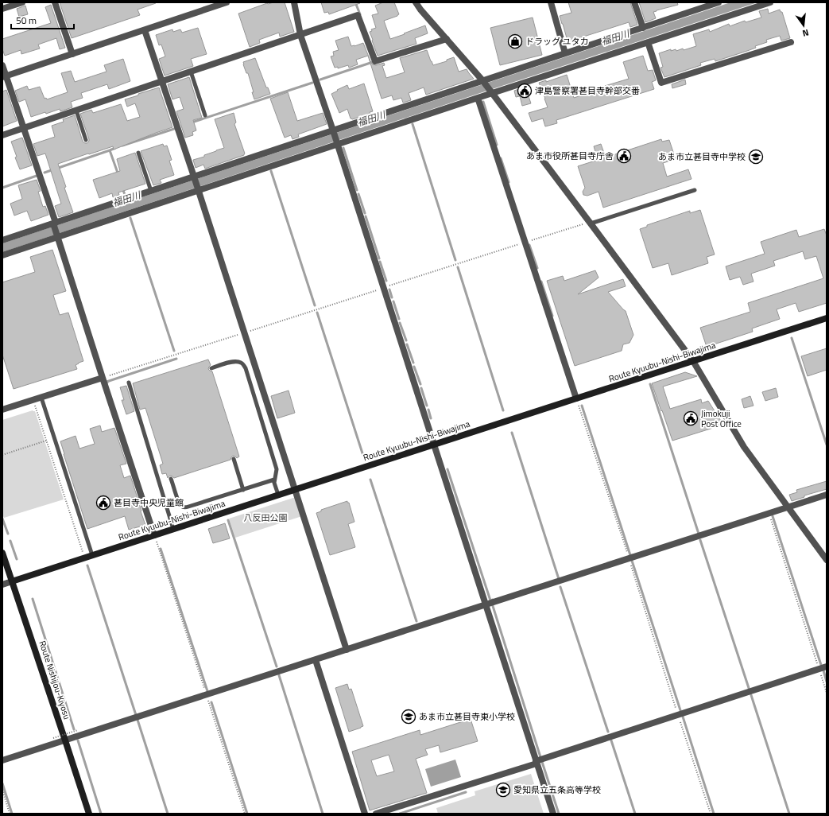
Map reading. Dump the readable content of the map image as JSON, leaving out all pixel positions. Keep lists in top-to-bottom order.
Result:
{
  "streets": {
    "main road": ["Route Kyuubu-Nishi-Biwajima", "Route Nishijou-Kiyosu"]
  },
  "crossings": [
    ["Route Kyuubu-Nishi-Biwajima", "Route Nishijou-Kiyosu"]
  ],
  "water": ["福田川"],
  "parks": ["八反田公園"],
  "places": {
    "shop": ["ドラッグ ユタカ"],
    "public building": [
      "津島警察署甚目寺幹部交番",
      "あま市役所甚目寺庁舎",
      "Jimokuji Post Office",
      "甚目寺中央児童館"
    ],
    "school or university": ["あま市立甚目寺中学校", "あま市立甚目寺東小学校", "愛知県立五条高等学校"]
  },
  "scale_bar": "50 m",
  "north": "bottom"
}
